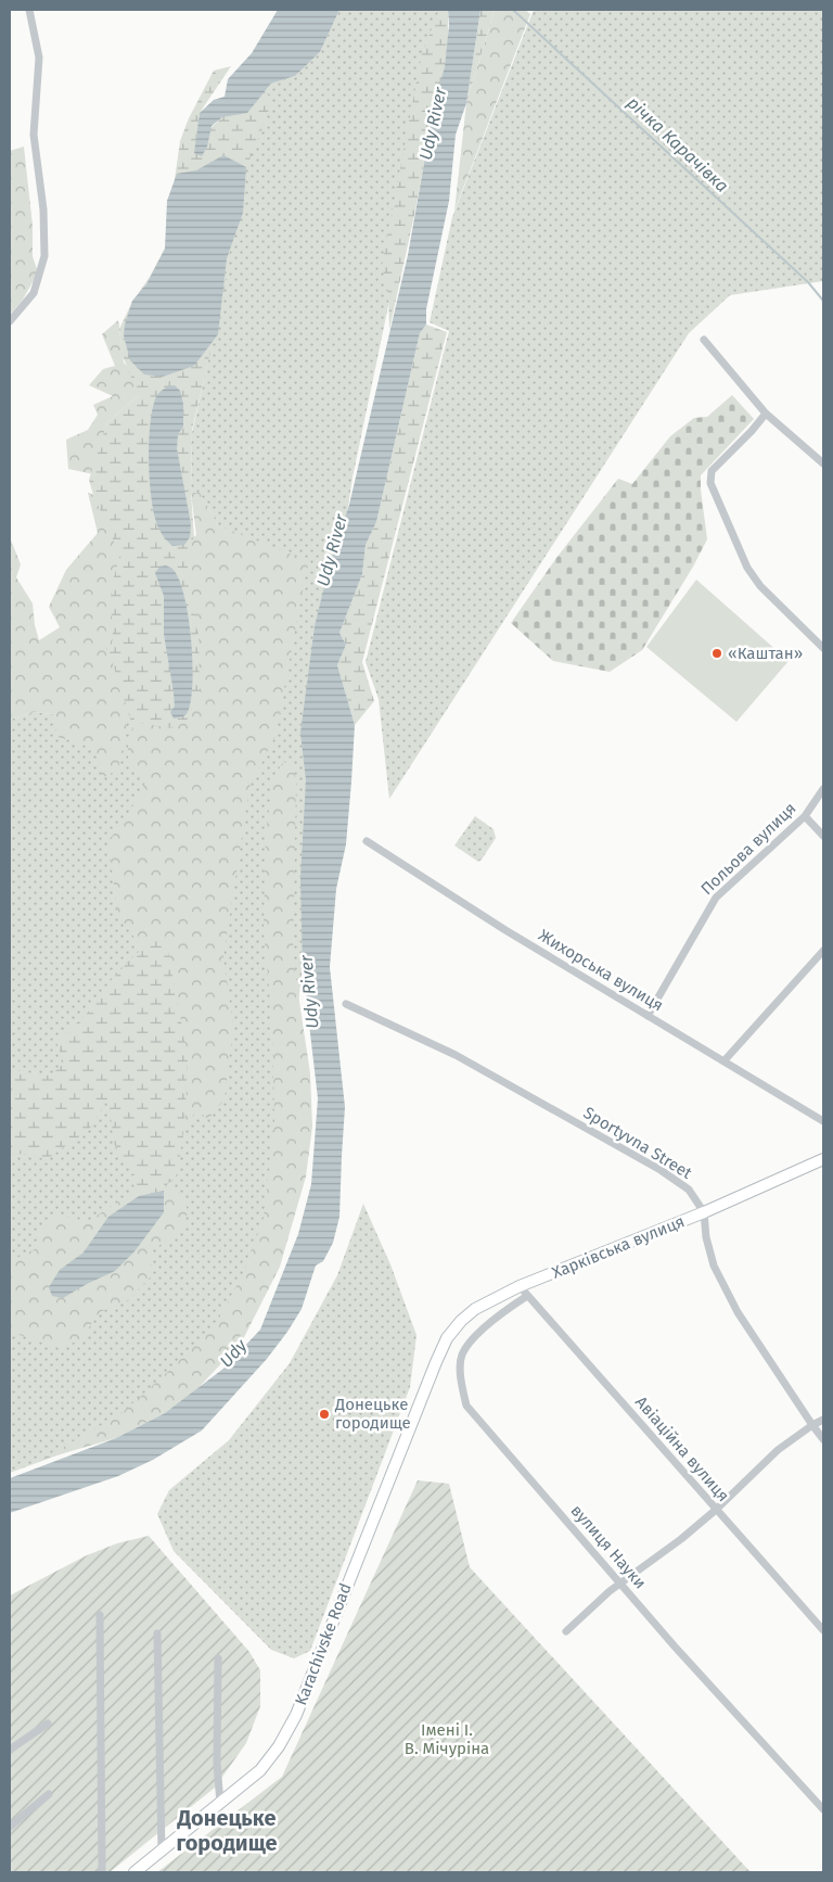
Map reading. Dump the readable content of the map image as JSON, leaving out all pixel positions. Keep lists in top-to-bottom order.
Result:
{
  "streets": {
    "main road": ["Харківська вулиця", "Karachivske Road"],
    "street": [
      "Польова вулиця",
      "Жихорська вулиця",
      "Sportyvna Street",
      "Авіаційна вулиця",
      "вулиця Науки"
    ]
  },
  "crossings": [
    ["Польова вулиця", "Жихорська вулиця"],
    ["Sportyvna Street", "Харківська вулиця"],
    ["Харківська вулиця", "Авіаційна вулиця"],
    ["Харківська вулиця", "вулиця Науки"],
    ["Харківська вулиця", "Karachivske Road"],
    ["Авіаційна вулиця", "вулиця Науки"]
  ],
  "districts": ["Донецьке городище"],
  "water": ["Udy River", "річка Карачівка", "Udy"],
  "parks": ["Імені І. В. Мічуріна"],
  "places": ["«Каштан»", "Донецьке городище"]
}
